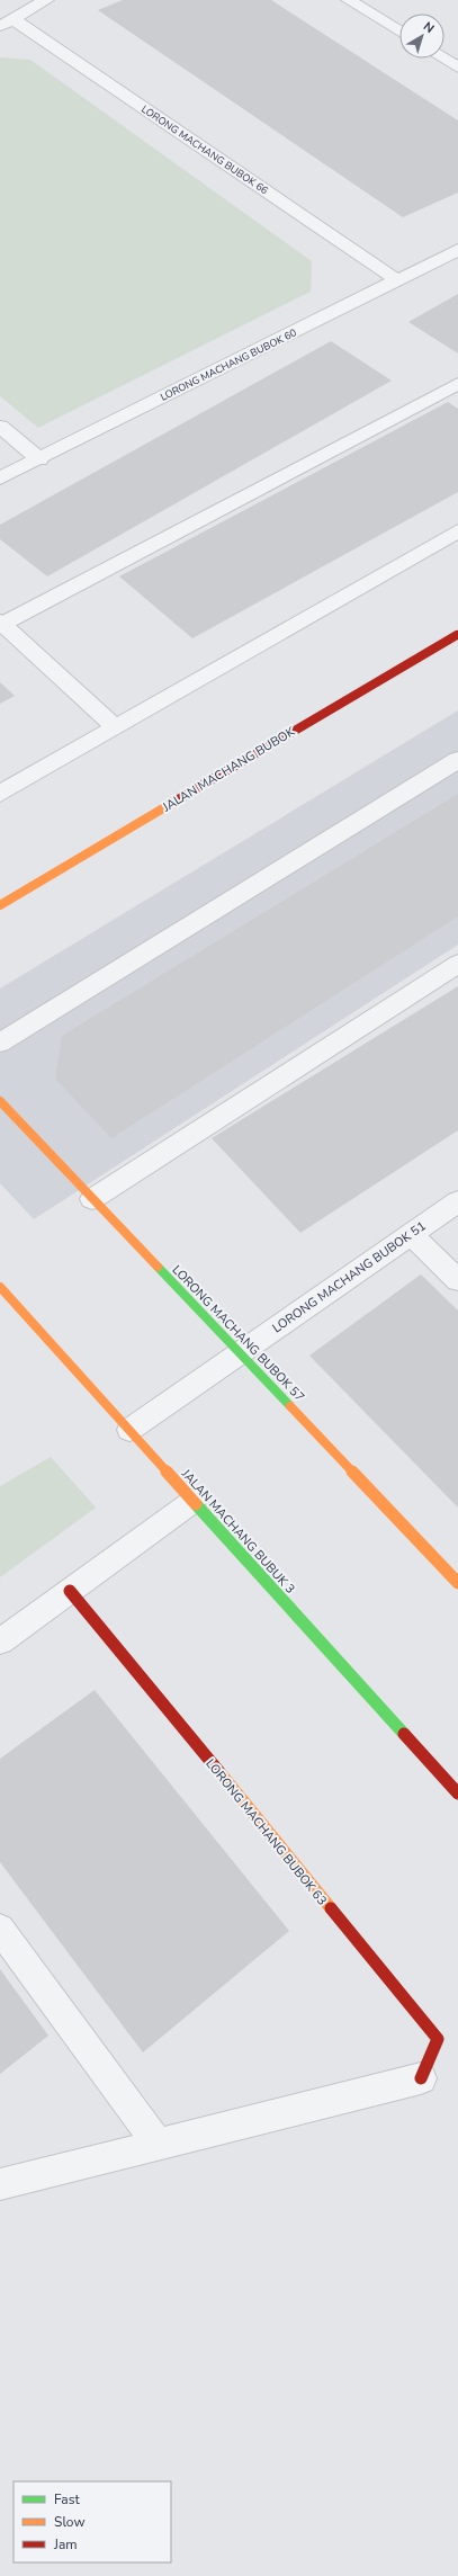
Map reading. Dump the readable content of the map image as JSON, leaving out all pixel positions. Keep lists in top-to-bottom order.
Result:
{
  "streets": {
    "street": [
      "LORONG MACHANG BUBOK 66",
      "LORONG MACHANG BUBOK 60",
      "JALAN MACHANG BUBOK",
      "LORONG MACHANG BUBOK 51",
      "LORONG MACHANG BUBOK 57",
      "JALAN MACHANG BUBUK 3",
      "LORONG MACHANG BUBOK 63"
    ]
  },
  "crossings": [
    ["LORONG MACHANG BUBOK 66", "LORONG MACHANG BUBOK 60"],
    ["LORONG MACHANG BUBOK 51", "LORONG MACHANG BUBOK 57"],
    ["LORONG MACHANG BUBOK 51", "JALAN MACHANG BUBUK 3"]
  ],
  "legend": ["Fast", "Slow", "Jam"],
  "north": "top right"
}
